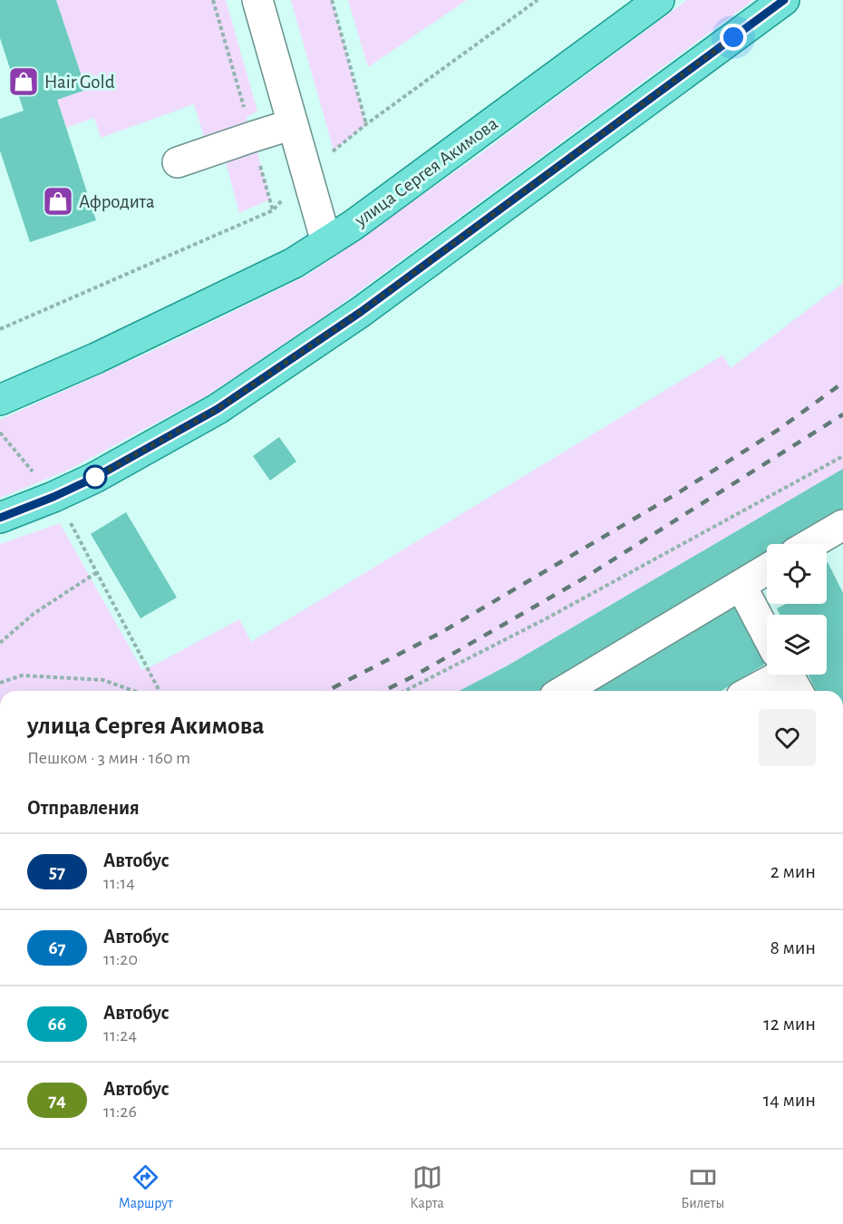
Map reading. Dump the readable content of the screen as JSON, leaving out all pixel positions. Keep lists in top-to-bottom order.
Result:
{
  "streets": {
    "main road": ["улица Сергея Акимова"]
  },
  "places": {
    "shop": ["Hair Gold", "Афродита"]
  },
  "lines": ["bus line 57"],
  "page": {
    "heading": [
      ["улица Сергея Акимова", "Пешком · 3 мин · 160 m"],
      "Отправления"
    ],
    "list": [
      {
        "mark": "57",
        "name": "Автобус",
        "note": "11:14",
        "value": "2 мин"
      },
      {
        "mark": "67",
        "name": "Автобус",
        "note": "11:20",
        "value": "8 мин"
      },
      {
        "mark": "66",
        "name": "Автобус",
        "note": "11:24",
        "value": "12 мин"
      },
      {
        "mark": "74",
        "name": "Автобус",
        "note": "11:26",
        "value": "14 мин"
      }
    ],
    "tabs": ["Маршрут", "Карта", "Билеты"]
  }
}
